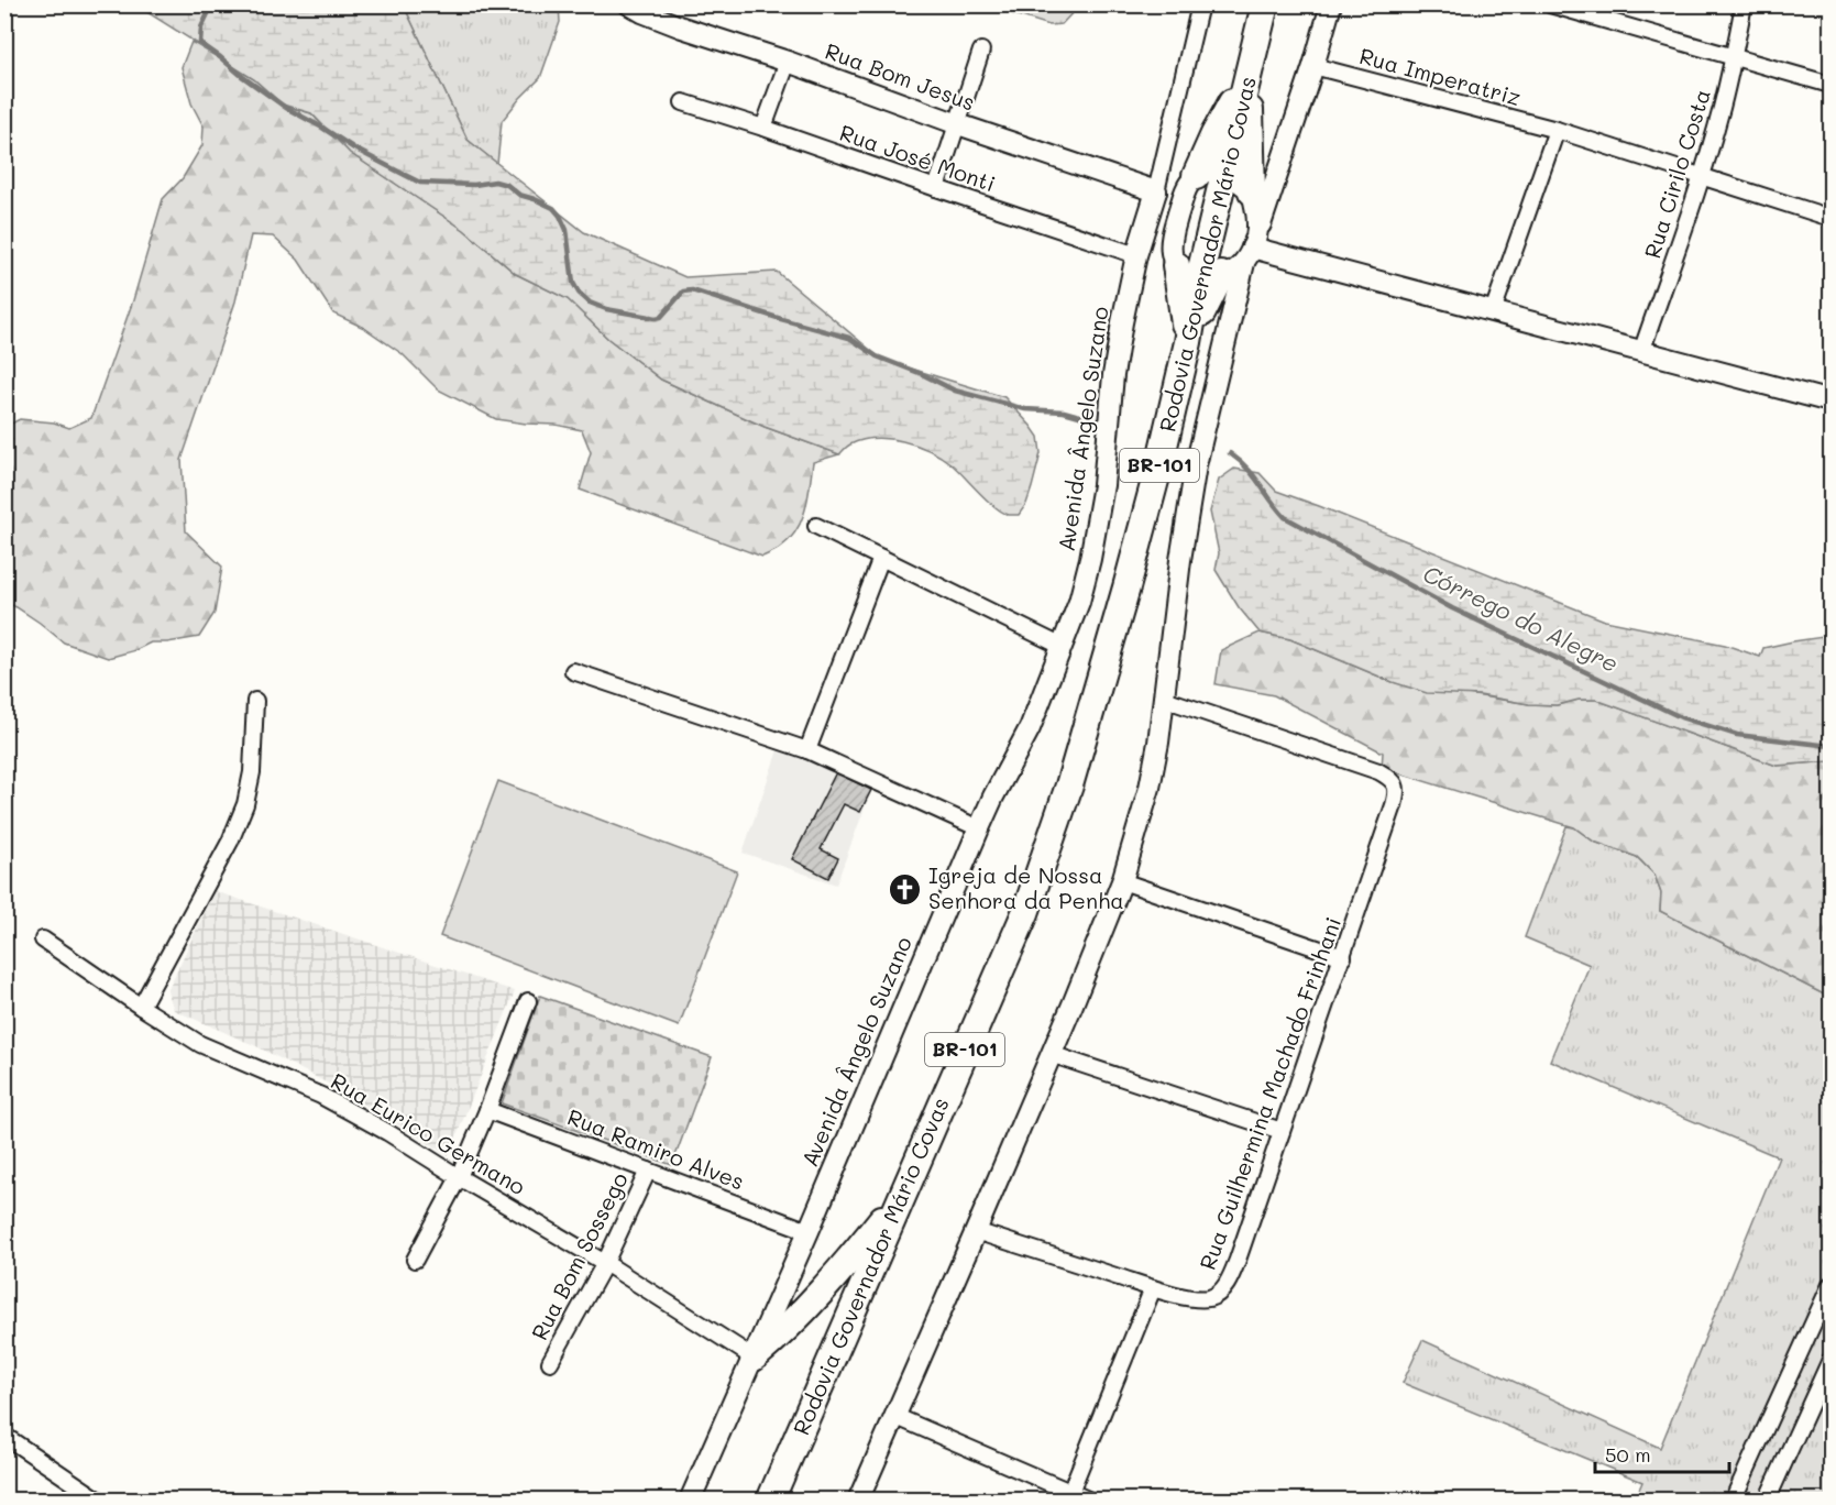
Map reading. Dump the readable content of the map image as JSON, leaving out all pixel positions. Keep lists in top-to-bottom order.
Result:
{
  "streets": {
    "highway": ["Rodovia Governador Mário Covas", "BR-101"],
    "main road": ["Rua Bom Jesus", "Avenida Ângelo Suzano"],
    "street": [
      "Rua Imperatriz",
      "Rua José Monti",
      "Rua Cirilo Costa",
      "Rua Guilhermina Machado Frinhani",
      "Rua Eurico Germano",
      "Rua Ramiro Alves",
      "Rua Bom Sossego"
    ]
  },
  "crossings": [
    ["Rua Bom Jesus", "Avenida Ângelo Suzano"],
    ["Rua Imperatriz", "Rua Cirilo Costa"],
    ["Rua José Monti", "Avenida Ângelo Suzano"],
    ["Avenida Ângelo Suzano", "Rua Eurico Germano"],
    ["Avenida Ângelo Suzano", "Rua Ramiro Alves"],
    ["Rua Eurico Germano", "Rua Bom Sossego"],
    ["Rua Ramiro Alves", "Rua Bom Sossego"]
  ],
  "water": ["Córrego do Alegre"],
  "places": {
    "church": ["Igreja de Nossa Senhora da Penha"]
  },
  "scale_bar": "50 m"
}
